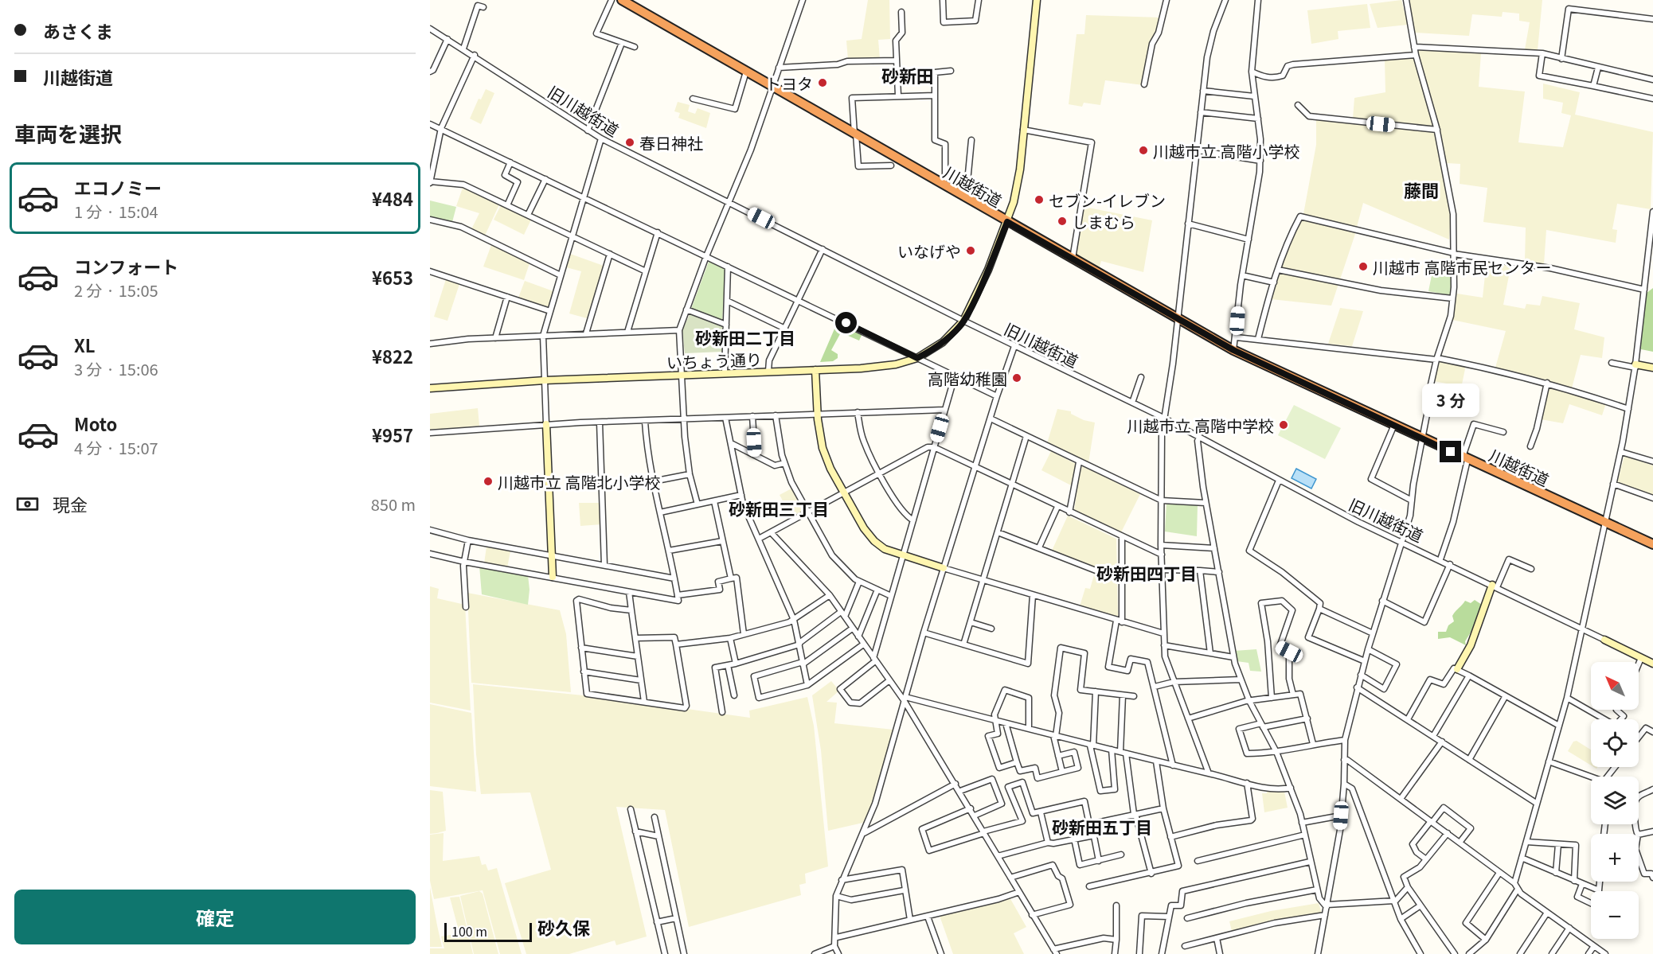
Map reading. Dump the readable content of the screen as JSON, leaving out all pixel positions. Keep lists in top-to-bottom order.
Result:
{
  "streets": {
    "highway": ["川越街道"],
    "street": ["旧川越街道", "いちょう通り"]
  },
  "crossings": [
    ["旧川越街道", "いちょう通り"],
    ["川越街道", "いちょう通り"]
  ],
  "districts": [
    "砂新田",
    "藤間",
    "砂新田二丁目",
    "砂新田三丁目",
    "砂新田四丁目",
    "砂新田五丁目",
    "砂久保"
  ],
  "places": [
    "トヨタ",
    "春日神社",
    "川越市立 高階小学校",
    "セブン-イレブン",
    "しまむら",
    "いなげや",
    "川越市 高階市民センター",
    "高階幼稚園",
    "川越市立 高階中学校",
    "川越市立 高階北小学校"
  ],
  "scale_bar": "100 m",
  "north": "top left",
  "page": {
    "banner": ["あさくま", "川越街道"],
    "heading": "車両を選択",
    "list": [
      {
        "name": "エコノミー",
        "note": "1 分 · 15:04",
        "value": "¥484"
      },
      {
        "name": "コンフォート",
        "note": "2 分 · 15:05",
        "value": "¥653"
      },
      {
        "name": "XL",
        "note": "3 分 · 15:06",
        "value": "¥822"
      },
      {
        "name": "Moto",
        "note": "4 分 · 15:07",
        "value": "¥957"
      }
    ],
    "bubble": "3 分",
    "pay": ["現金", "850 m"],
    "map_buttons": ["+", "−"],
    "buttons": "確定",
    "scale": "100 m"
  }
}
